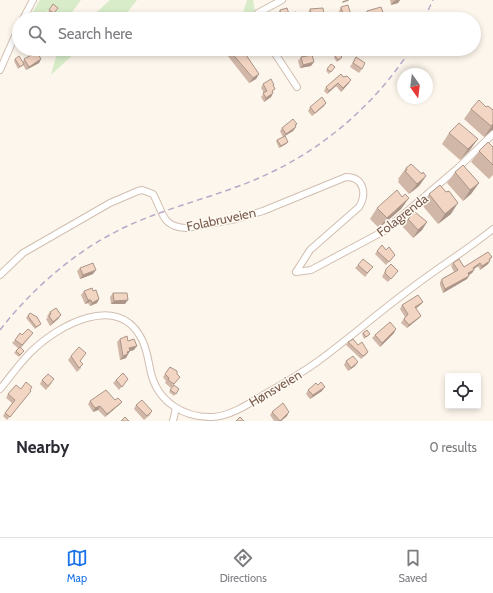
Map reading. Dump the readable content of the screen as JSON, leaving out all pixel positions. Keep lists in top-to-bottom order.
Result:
{
  "streets": {
    "street": ["Folagrenda", "Folabruveien", "Hønsveien"]
  },
  "crossings": [
    ["Folagrenda", "Folabruveien"]
  ],
  "north": "bottom",
  "page": {
    "search": "Search here",
    "heading": ["Nearby", "0 results"],
    "nav": ["Map", "Directions", "Saved"]
  }
}
